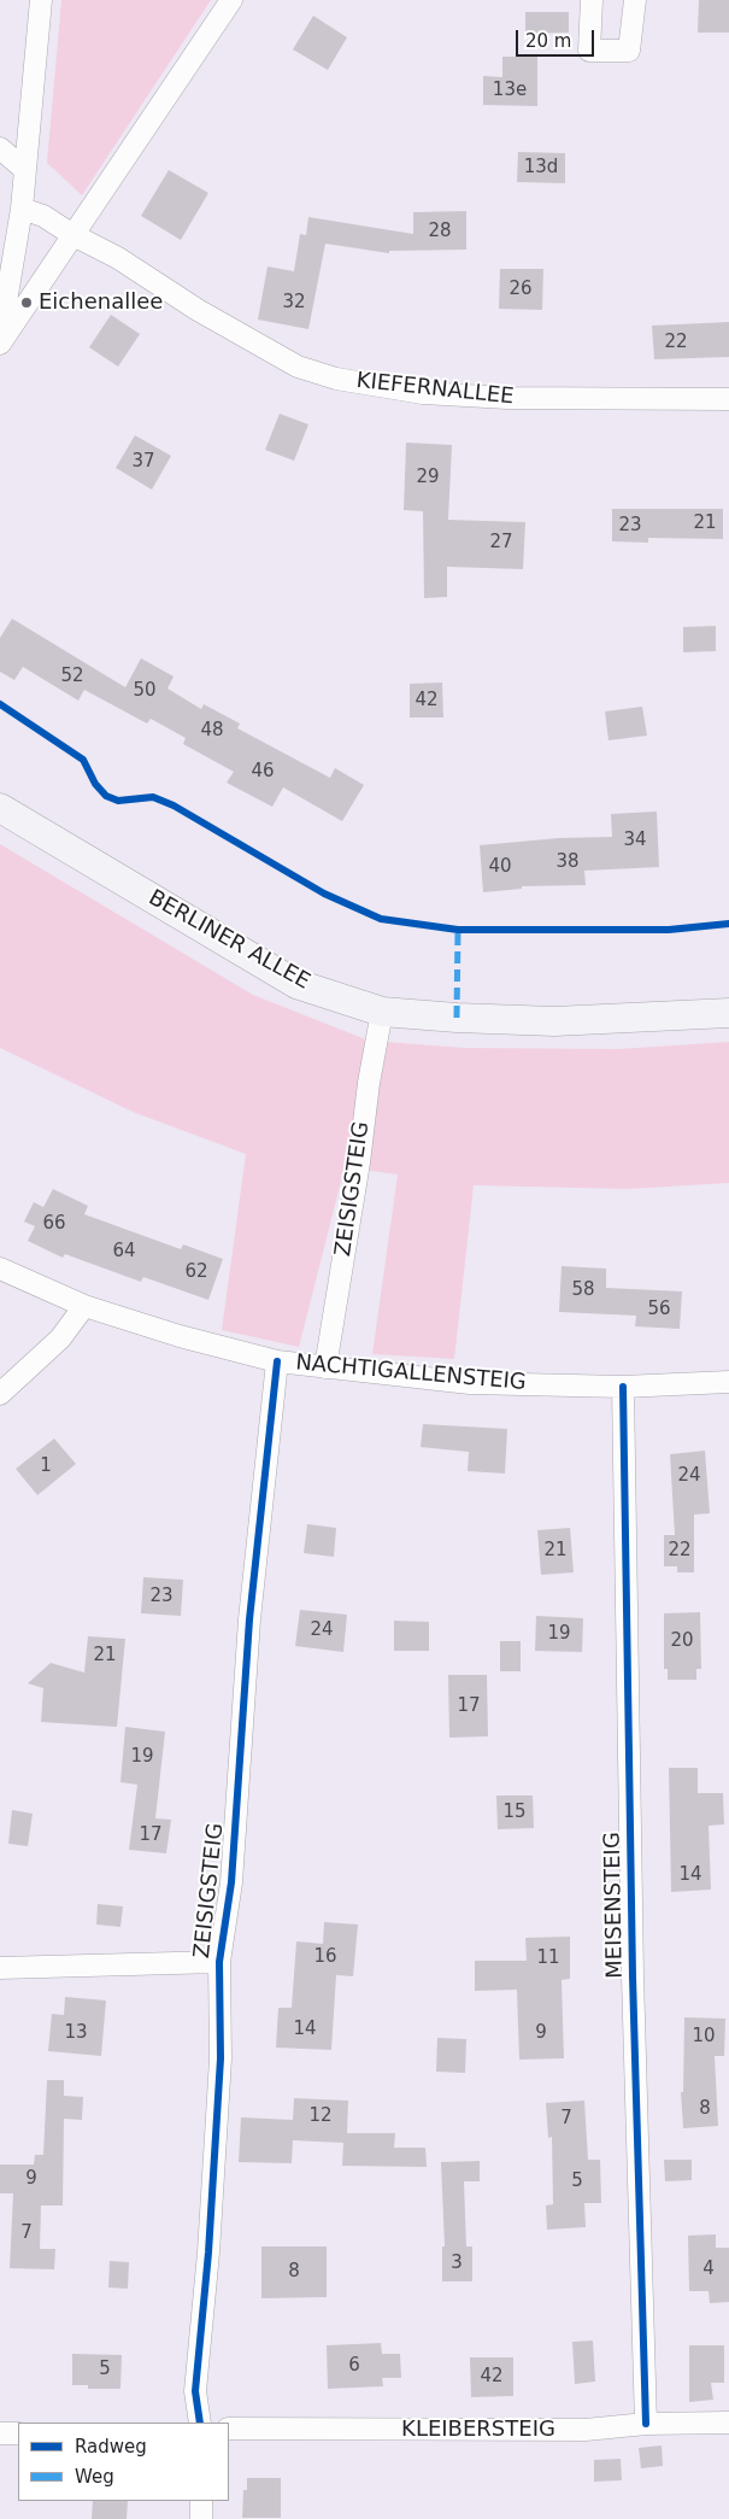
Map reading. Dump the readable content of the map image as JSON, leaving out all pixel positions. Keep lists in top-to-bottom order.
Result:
{
  "streets": {
    "main road": ["BERLINER ALLEE"],
    "street": [
      "KIEFERNALLEE",
      "ZEISIGSTEIG",
      "NACHTIGALLENSTEIG",
      "MEISENSTEIG",
      "KLEIBERSTEIG"
    ]
  },
  "crossings": [
    ["BERLINER ALLEE", "ZEISIGSTEIG"],
    ["ZEISIGSTEIG", "NACHTIGALLENSTEIG"],
    ["NACHTIGALLENSTEIG", "MEISENSTEIG"],
    ["MEISENSTEIG", "KLEIBERSTEIG"]
  ],
  "places": ["Eichenallee"],
  "house_numbers": [
    "13e",
    "13d",
    "28",
    "26",
    "32",
    "22",
    "37",
    "29",
    "21",
    "23",
    "27",
    "52",
    "50",
    "42",
    "48",
    "46",
    "34",
    "38",
    "40",
    "66",
    "64",
    "62",
    "58",
    "56",
    "1",
    "24",
    "21",
    "22",
    "23",
    "24",
    "19",
    "20",
    "21",
    "17",
    "19",
    "15",
    "17",
    "14",
    "16",
    "11",
    "14",
    "13",
    "9",
    "10",
    "8",
    "12",
    "7",
    "9",
    "5",
    "7",
    "3",
    "4",
    "8",
    "6",
    "5",
    "42"
  ],
  "legend": ["Radweg", "Weg"],
  "scale_bar": "20 m"
}
